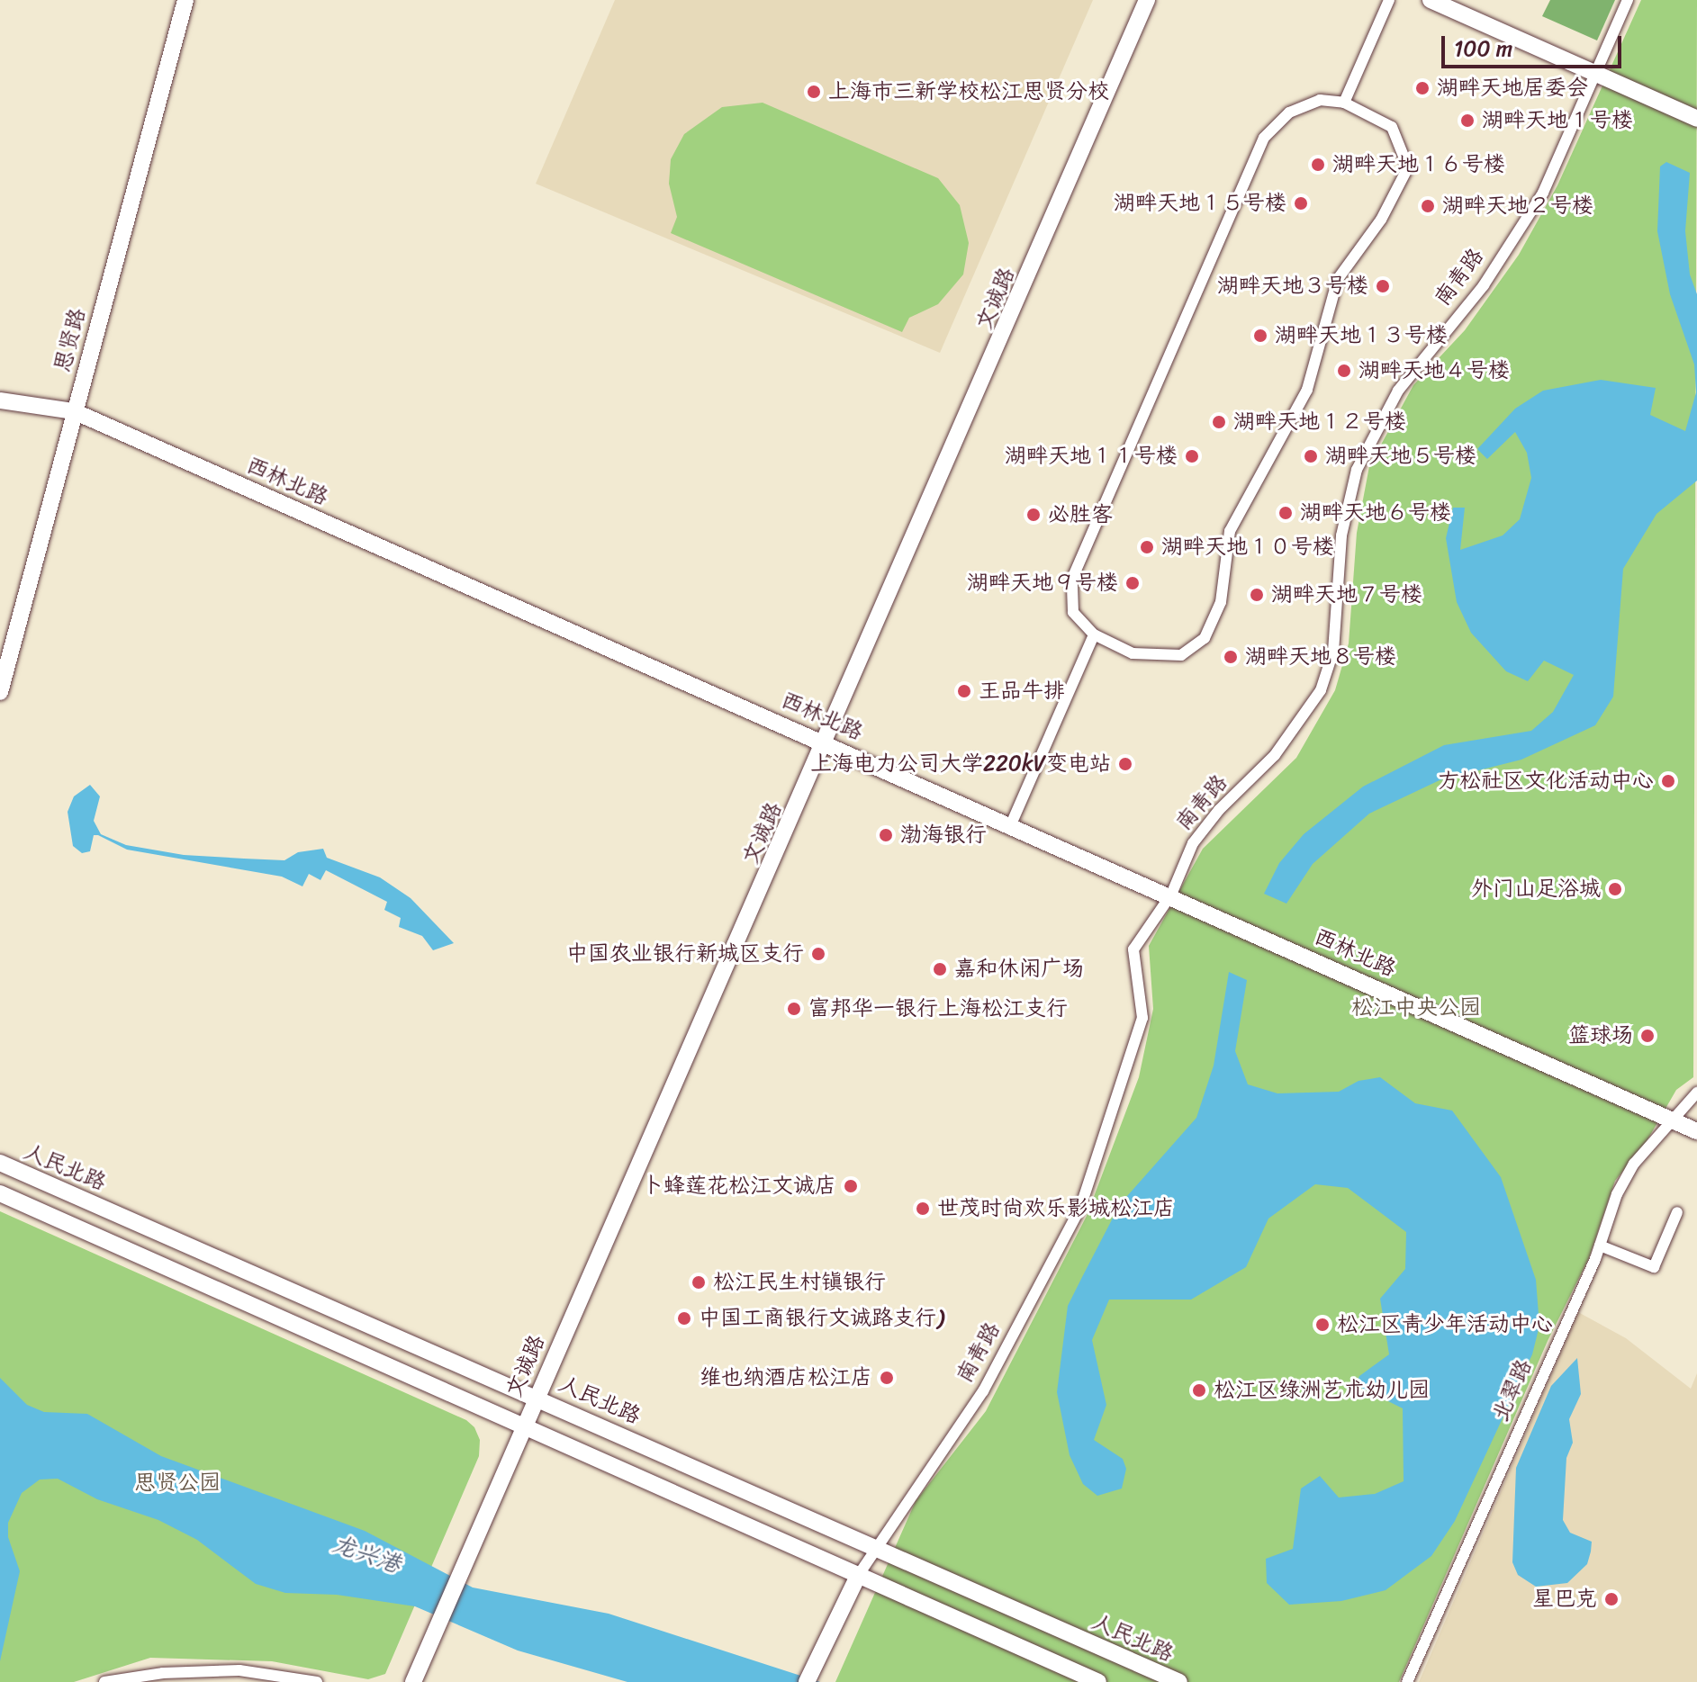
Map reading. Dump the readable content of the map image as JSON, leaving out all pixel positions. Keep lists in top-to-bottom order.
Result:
{
  "streets": {
    "street": [
      "南青路",
      "文诚路",
      "思贤路",
      "西林北路",
      "人民北路",
      "北翠路"
    ]
  },
  "crossings": [
    ["南青路", "西林北路"],
    ["南青路", "人民北路"],
    ["文诚路", "西林北路"],
    ["文诚路", "人民北路"],
    ["思贤路", "西林北路"],
    ["西林北路", "北翠路"]
  ],
  "water": ["龙兴港"],
  "parks": ["松江中央公园", "思贤公园"],
  "places": [
    "湖畔天地居委会",
    "上海市三新学校松江思贤分校",
    "湖畔天地１号楼",
    "湖畔天地１６号楼",
    "湖畔天地１５号楼",
    "湖畔天地２号楼",
    "湖畔天地３号楼",
    "湖畔天地１３号楼",
    "湖畔天地４号楼",
    "湖畔天地１２号楼",
    "湖畔天地１１号楼",
    "湖畔天地５号楼",
    "湖畔天地６号楼",
    "必胜客",
    "湖畔天地１０号楼",
    "湖畔天地９号楼",
    "湖畔天地７号楼",
    "湖畔天地８号楼",
    "王品牛排",
    "上海电力公司大学220kV变电站",
    "方松社区文化活动中心",
    "渤海银行",
    "外门山足浴城",
    "中国农业银行新城区支行",
    "嘉和休闲广场",
    "富邦华一银行上海松江支行",
    "篮球场",
    "卜蜂莲花松江文诚店",
    "世茂时尚欢乐影城松江店",
    "松江民生村镇银行",
    "中国工商银行文诚路支行)",
    "松江区青少年活动中心",
    "维也纳酒店松江店",
    "松江区绿洲艺术幼儿园",
    "星巴克"
  ],
  "scale_bar": "100 m"
}
